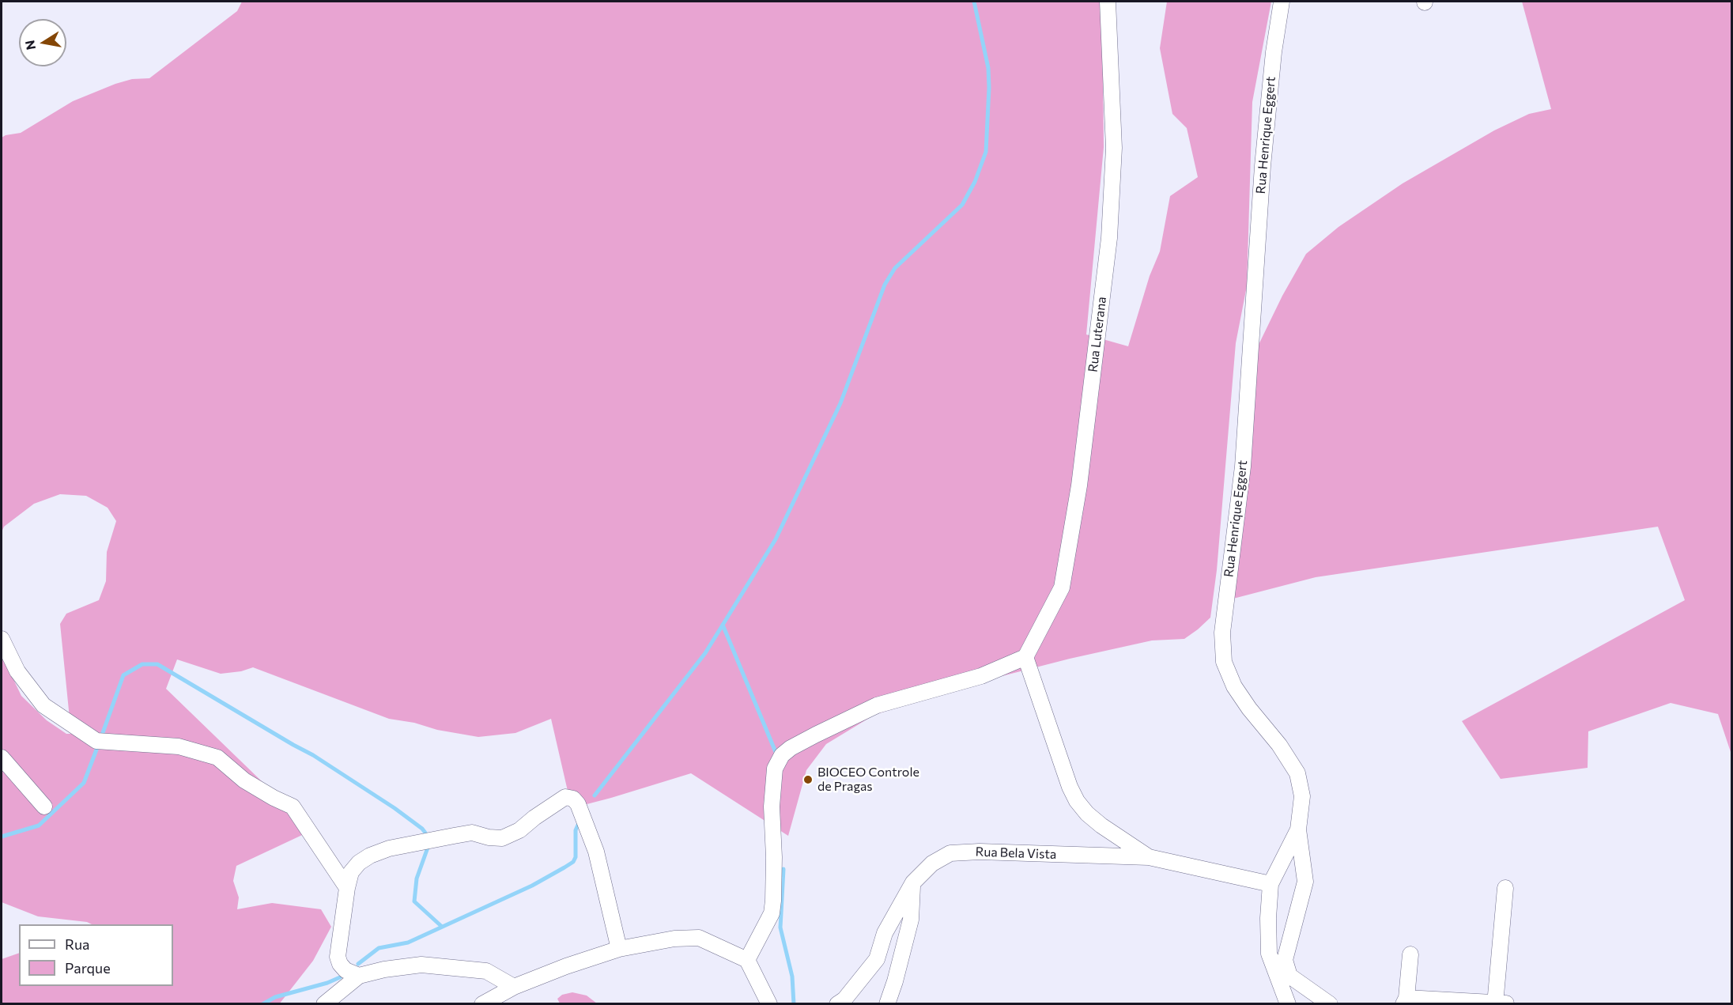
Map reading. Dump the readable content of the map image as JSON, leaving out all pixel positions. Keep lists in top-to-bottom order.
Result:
{
  "streets": {
    "street": ["Rua Henrique Eggert", "Rua Luterana", "Rua Bela Vista"]
  },
  "crossings": [
    ["Rua Henrique Eggert", "Rua Bela Vista"]
  ],
  "places": ["BIOCEO Controle de Pragas"],
  "legend": ["Rua", "Parque"],
  "north": "left"
}
